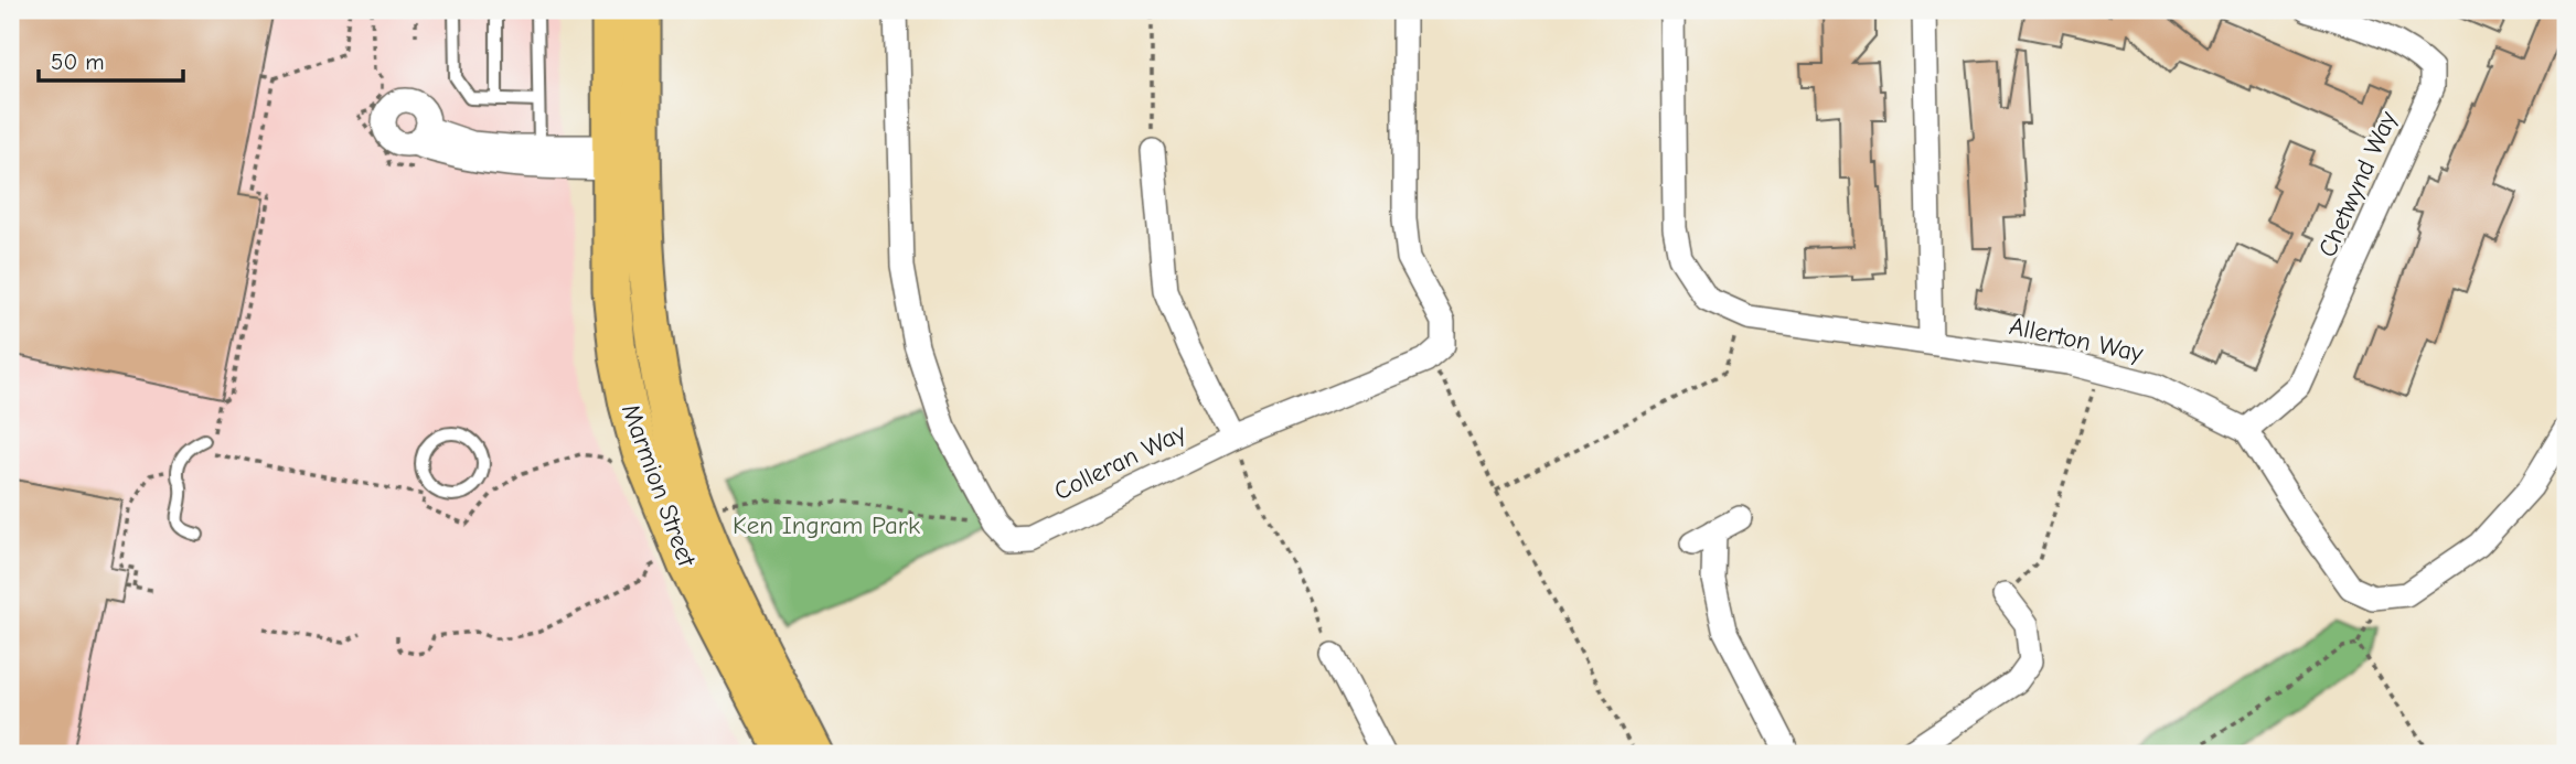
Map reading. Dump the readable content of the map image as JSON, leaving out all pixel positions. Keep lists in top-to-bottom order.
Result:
{
  "streets": {
    "main road": ["Marmion Street"],
    "street": ["Chetwynd Way", "Allerton Way", "Colleran Way"]
  },
  "crossings": [
    ["Chetwynd Way", "Allerton Way"]
  ],
  "parks": ["Ken Ingram Park"],
  "scale_bar": "50 m"
}
